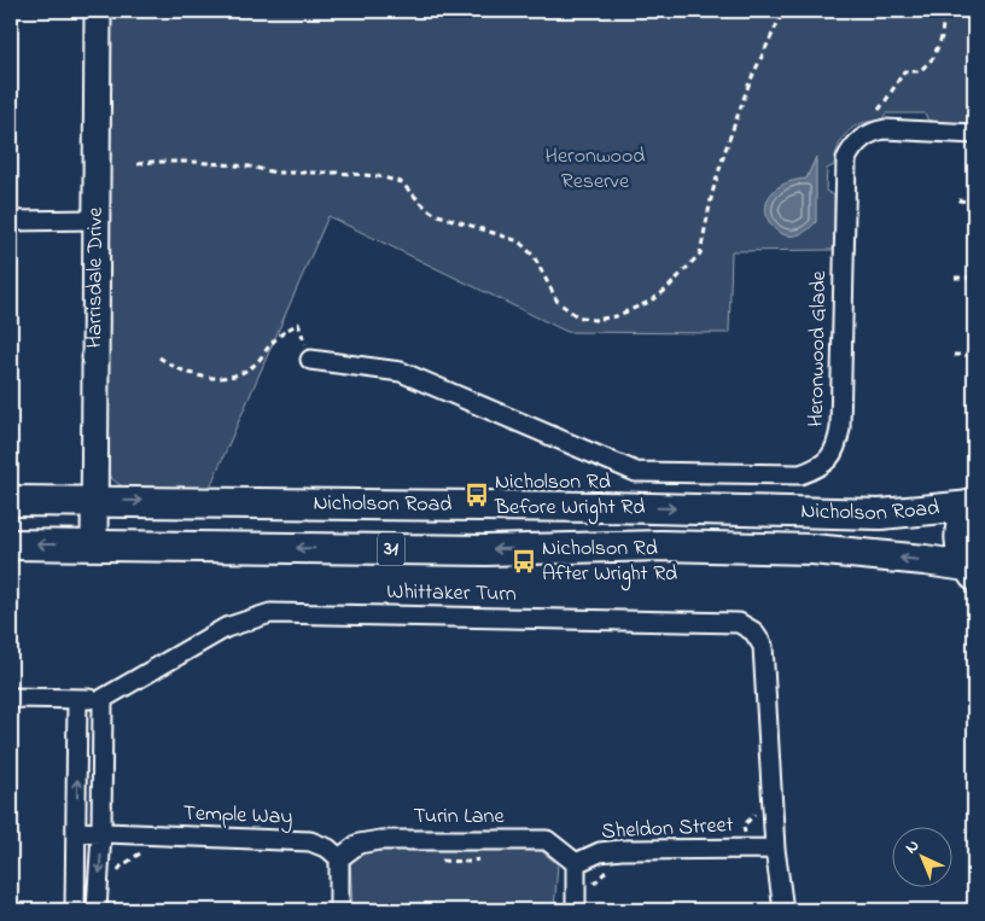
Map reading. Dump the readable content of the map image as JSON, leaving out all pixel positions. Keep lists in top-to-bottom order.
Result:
{
  "streets": {
    "main road": ["Nicholson Road", "31"],
    "street": [
      "Harrisdale Drive",
      "Heronwood Glade",
      "Whittaker Turn",
      "Temple Way",
      "Turin Lane",
      "Sheldon Street"
    ]
  },
  "crossings": [
    ["Harrisdale Drive", "Nicholson Road"],
    ["Whittaker Turn", "Sheldon Street"],
    ["Temple Way", "Turin Lane"],
    ["Turin Lane", "Sheldon Street"]
  ],
  "parks": ["Heronwood Reserve"],
  "places": {
    "bus stop": ["Nicholson Rd Before Wright Rd", "Nicholson Rd After Wright Rd"]
  },
  "north": "top left"
}
